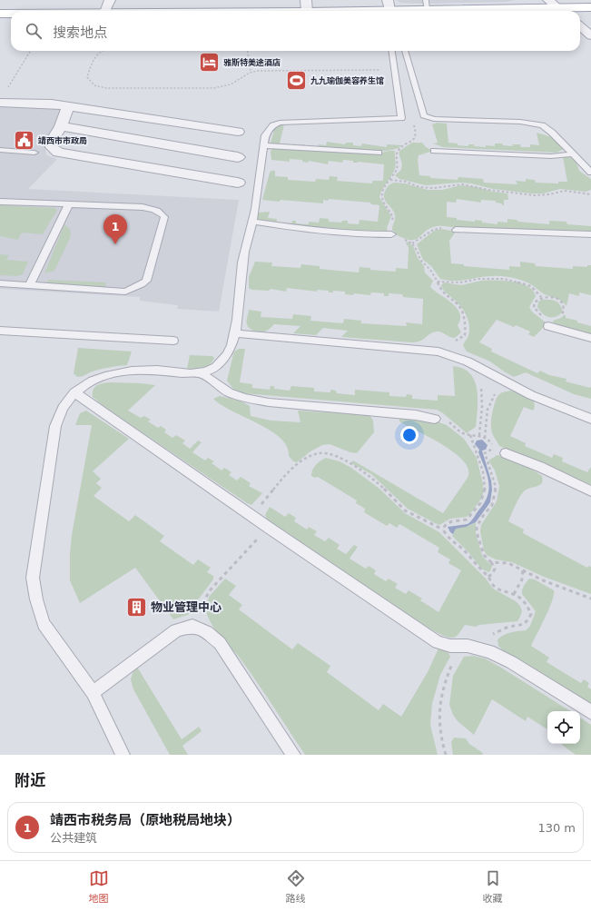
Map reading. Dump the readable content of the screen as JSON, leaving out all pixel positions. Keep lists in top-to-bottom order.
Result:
{
  "places": {
    "hotel": ["雅斯特美途酒店"],
    "sports": ["九九瑜伽美容养生馆"],
    "public building": ["靖西市市政局"],
    "building": ["物业管理中心"]
  },
  "page": {
    "search": "搜索地点",
    "pins": "1",
    "heading": "附近",
    "list": [
      {
        "mark": "1",
        "name": "靖西市税务局（原地税局地块）",
        "note": "公共建筑",
        "value": "130 m"
      }
    ],
    "nav": ["地图", "路线", "收藏"]
  }
}
